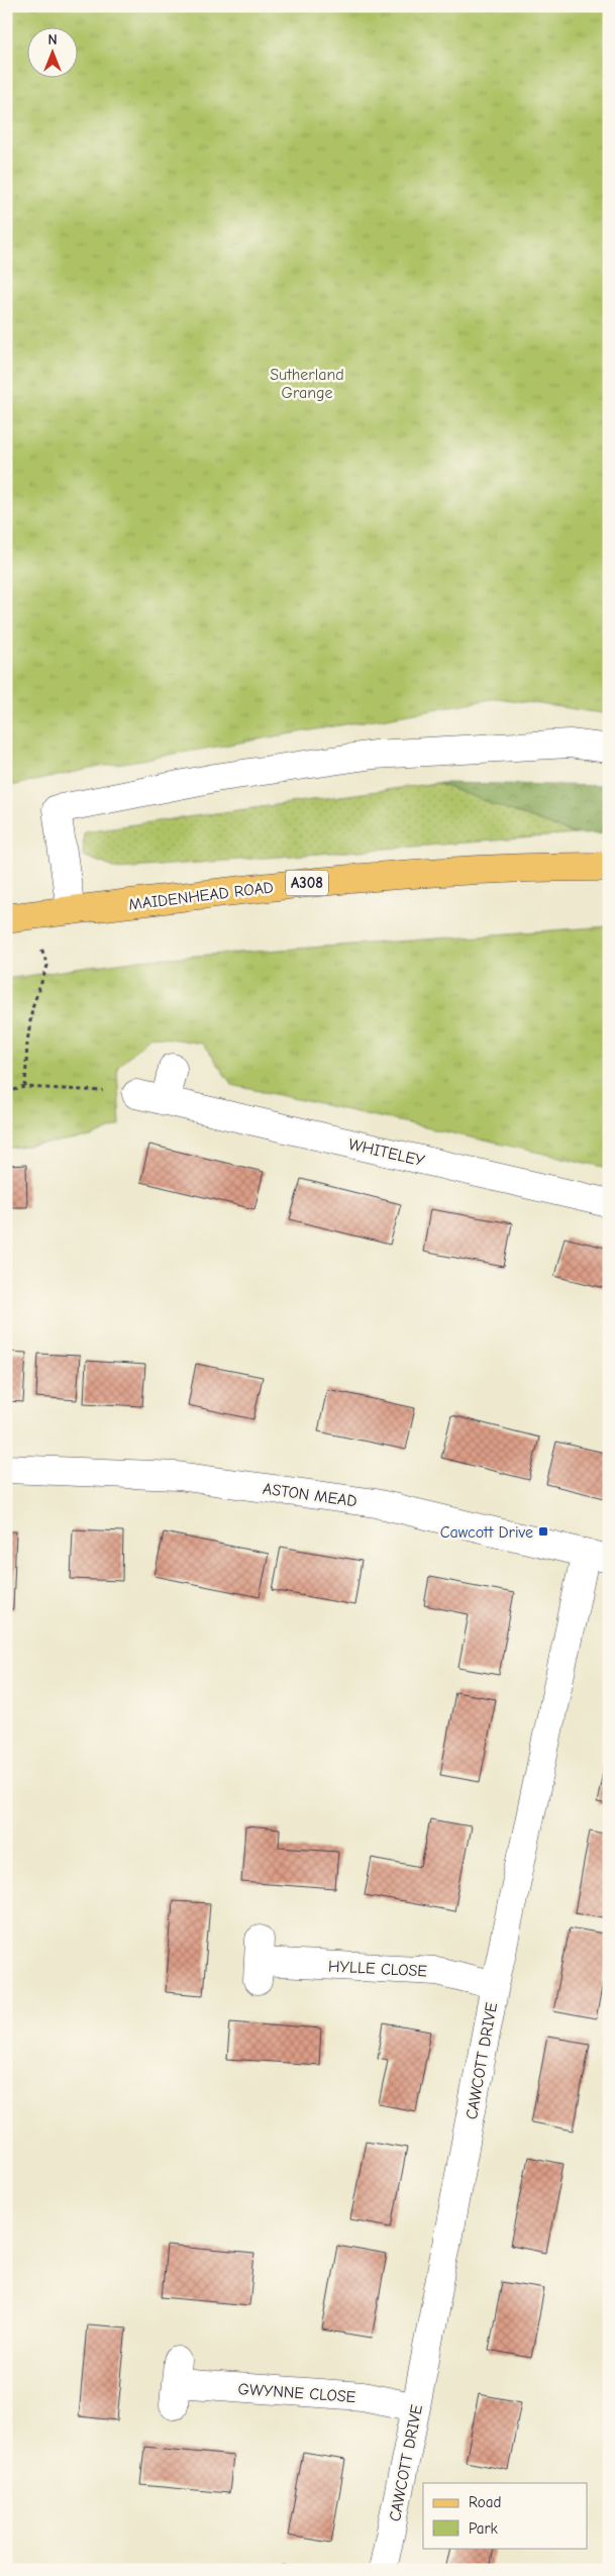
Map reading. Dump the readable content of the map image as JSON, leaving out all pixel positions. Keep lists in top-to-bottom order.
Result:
{
  "streets": {
    "main road": ["A308", "MAIDENHEAD ROAD"],
    "street": [
      "WHITELEY",
      "ASTON MEAD",
      "HYLLE CLOSE",
      "CAWCOTT DRIVE",
      "GWYNNE CLOSE"
    ]
  },
  "crossings": [
    ["ASTON MEAD", "CAWCOTT DRIVE"],
    ["HYLLE CLOSE", "CAWCOTT DRIVE"],
    ["CAWCOTT DRIVE", "GWYNNE CLOSE"]
  ],
  "parks": ["Sutherland Grange"],
  "places": {
    "transit": ["Cawcott Drive"]
  },
  "legend": ["Road", "Park"],
  "north": "top"
}
